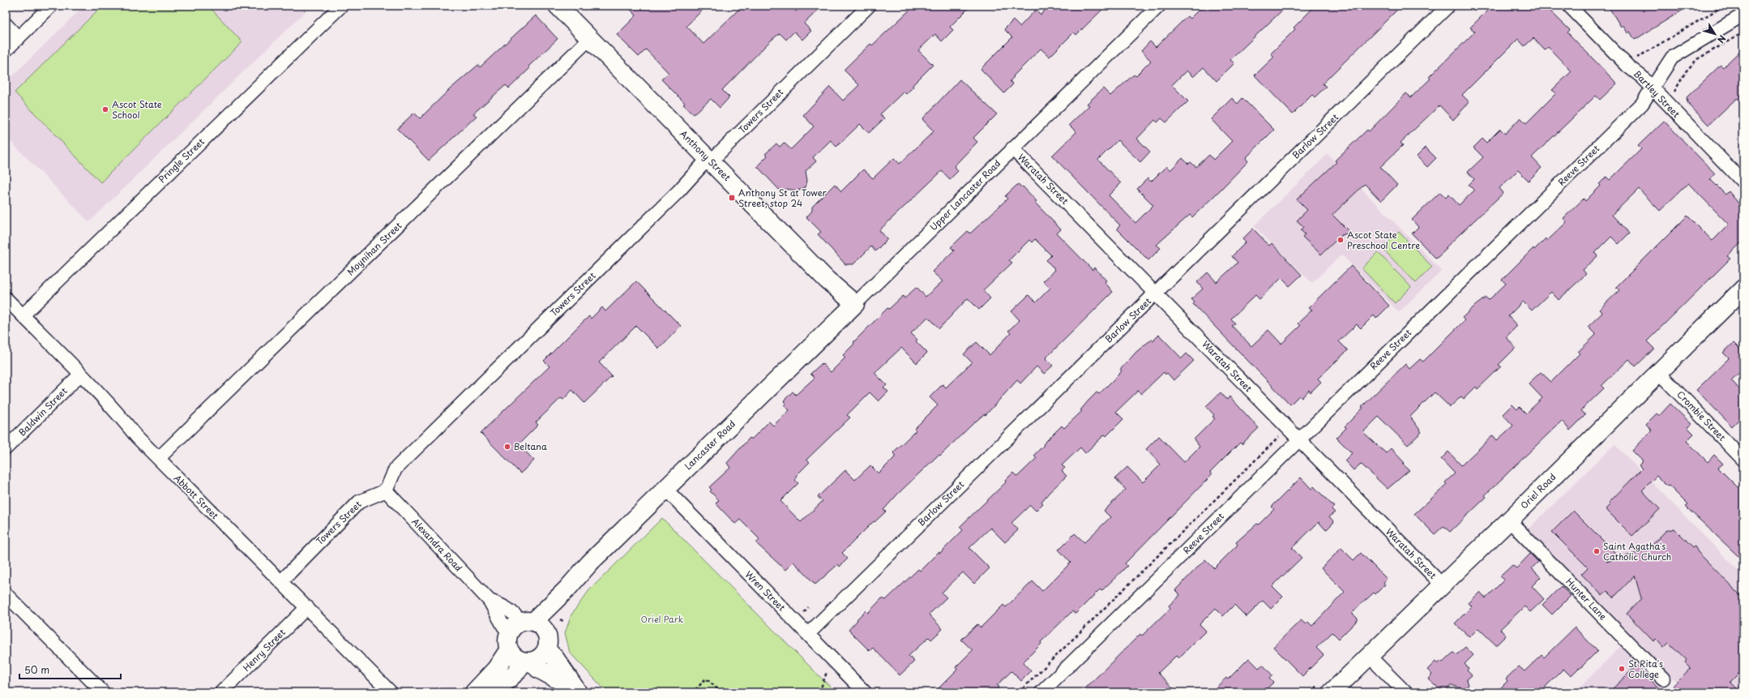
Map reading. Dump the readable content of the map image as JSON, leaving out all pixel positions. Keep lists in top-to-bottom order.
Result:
{
  "streets": {
    "street": [
      "Bartley Street",
      "Towers Street",
      "Barlow Street",
      "Anthony Street",
      "Pringle Street",
      "Reeve Street",
      "Waratah Street",
      "Upper Lancaster Road",
      "Moynihan Street",
      "Baldwin Street",
      "Crombie Street",
      "Lancaster Road",
      "Oriel Road",
      "Abbott Street",
      "Alexandra Road",
      "Wren Street",
      "Hunter Lane",
      "Henry Street"
    ]
  },
  "crossings": [
    ["Bartley Street", "Reeve Street"],
    ["Towers Street", "Anthony Street"],
    ["Towers Street", "Abbott Street"],
    ["Towers Street", "Alexandra Road"],
    ["Barlow Street", "Waratah Street"],
    ["Barlow Street", "Wren Street"],
    ["Anthony Street", "Upper Lancaster Road"],
    ["Anthony Street", "Moynihan Street"],
    ["Anthony Street", "Lancaster Road"],
    ["Pringle Street", "Abbott Street"],
    ["Reeve Street", "Waratah Street"],
    ["Waratah Street", "Upper Lancaster Road"],
    ["Waratah Street", "Oriel Road"],
    ["Upper Lancaster Road", "Lancaster Road"],
    ["Moynihan Street", "Abbott Street"],
    ["Baldwin Street", "Abbott Street"],
    ["Crombie Street", "Oriel Road"],
    ["Lancaster Road", "Alexandra Road"],
    ["Lancaster Road", "Wren Street"],
    ["Oriel Road", "Hunter Lane"],
    ["Abbott Street", "Henry Street"]
  ],
  "parks": ["Oriel Park"],
  "places": {
    "other": [
      "Ascot State School",
      "Ascot State Preschool Centre",
      "Beltana",
      "Saint Agatha's Catholic Church",
      "St Rita's College"
    ],
    "transit": ["Anthony St at Tower Street, stop 24"]
  },
  "scale_bar": "50 m",
  "north": "bottom right"
}
